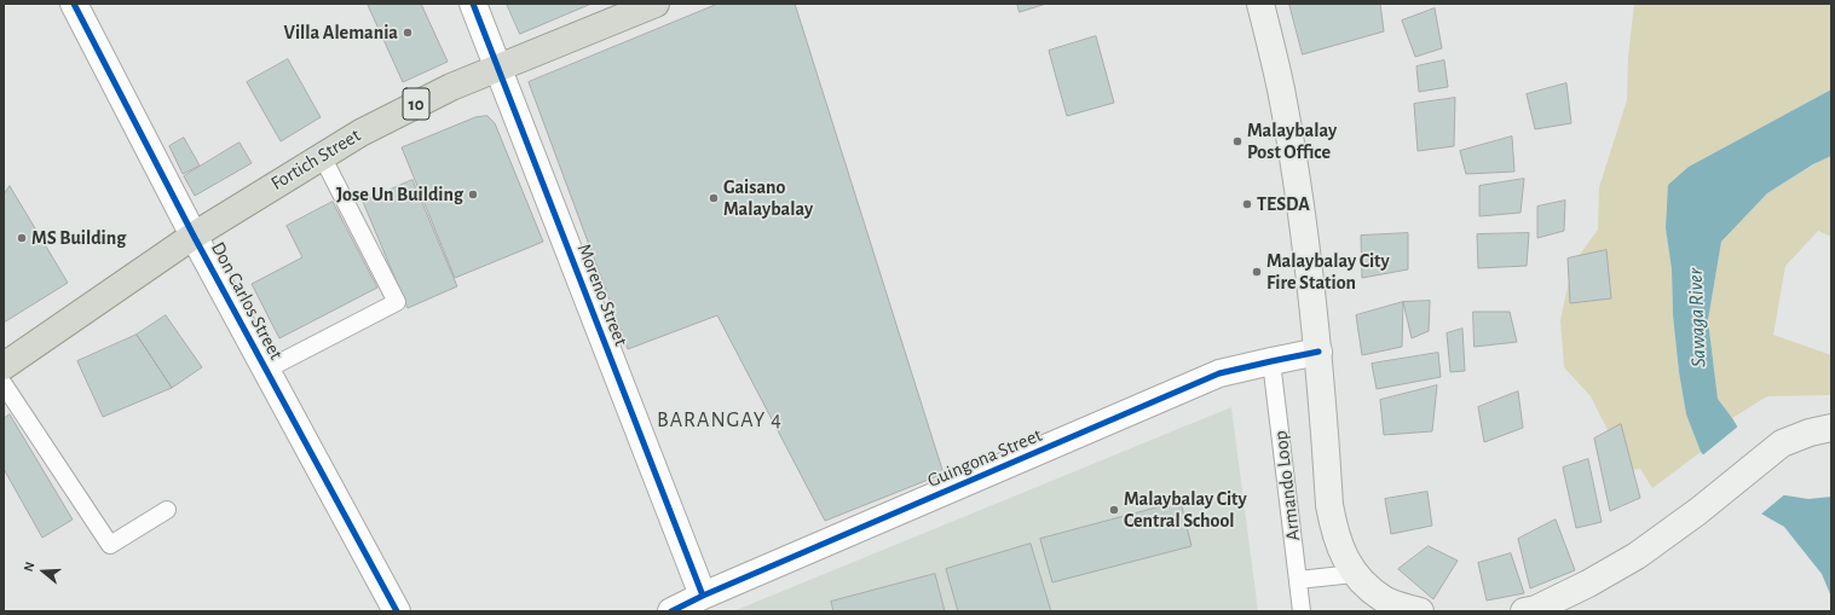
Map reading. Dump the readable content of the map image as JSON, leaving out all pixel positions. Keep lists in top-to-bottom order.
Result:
{
  "streets": {
    "highway": ["10", "Fortich Street"],
    "street": ["Moreno Street", "Don Carlos Street", "Guingona Street"],
    "lane": ["Armando Loop"]
  },
  "crossings": [
    ["Fortich Street", "Moreno Street"],
    ["Fortich Street", "Don Carlos Street"],
    ["Moreno Street", "Guingona Street"],
    ["Guingona Street", "Armando Loop"]
  ],
  "districts": ["BARANGAY 4"],
  "water": ["Sawaga River"],
  "places": [
    "Villa Alemania",
    "Malaybalay Post Office",
    "Jose Un Building",
    "Gaisano Malaybalay",
    "TESDA",
    "MS Building",
    "Malaybalay City Fire Station",
    "Malaybalay City Central School"
  ],
  "north": "left"
}
